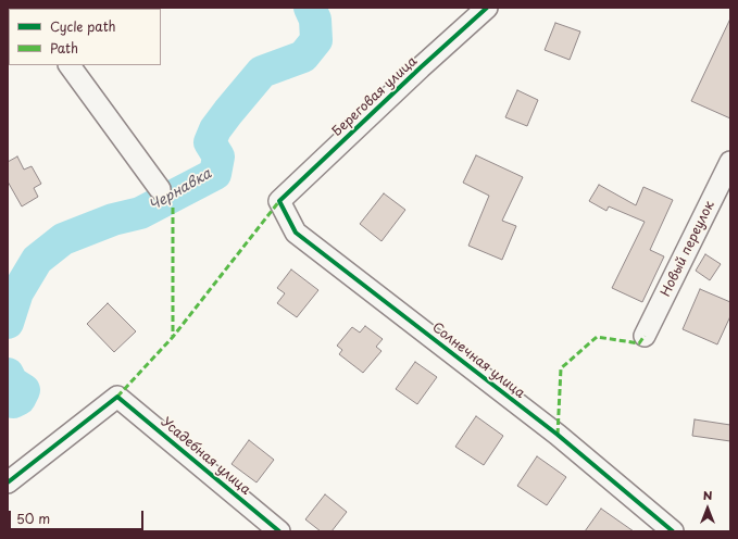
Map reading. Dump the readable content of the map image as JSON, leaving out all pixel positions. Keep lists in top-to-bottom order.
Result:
{
  "streets": {
    "street": [
      "Береговая улица",
      "Новый переулок",
      "Солнечная улица",
      "Усадебная улица"
    ]
  },
  "crossings": [
    ["Береговая улица", "Солнечная улица"]
  ],
  "water": ["Чернавка"],
  "legend": ["Cycle path", "Path"],
  "scale_bar": "50 m",
  "north": "top"
}
